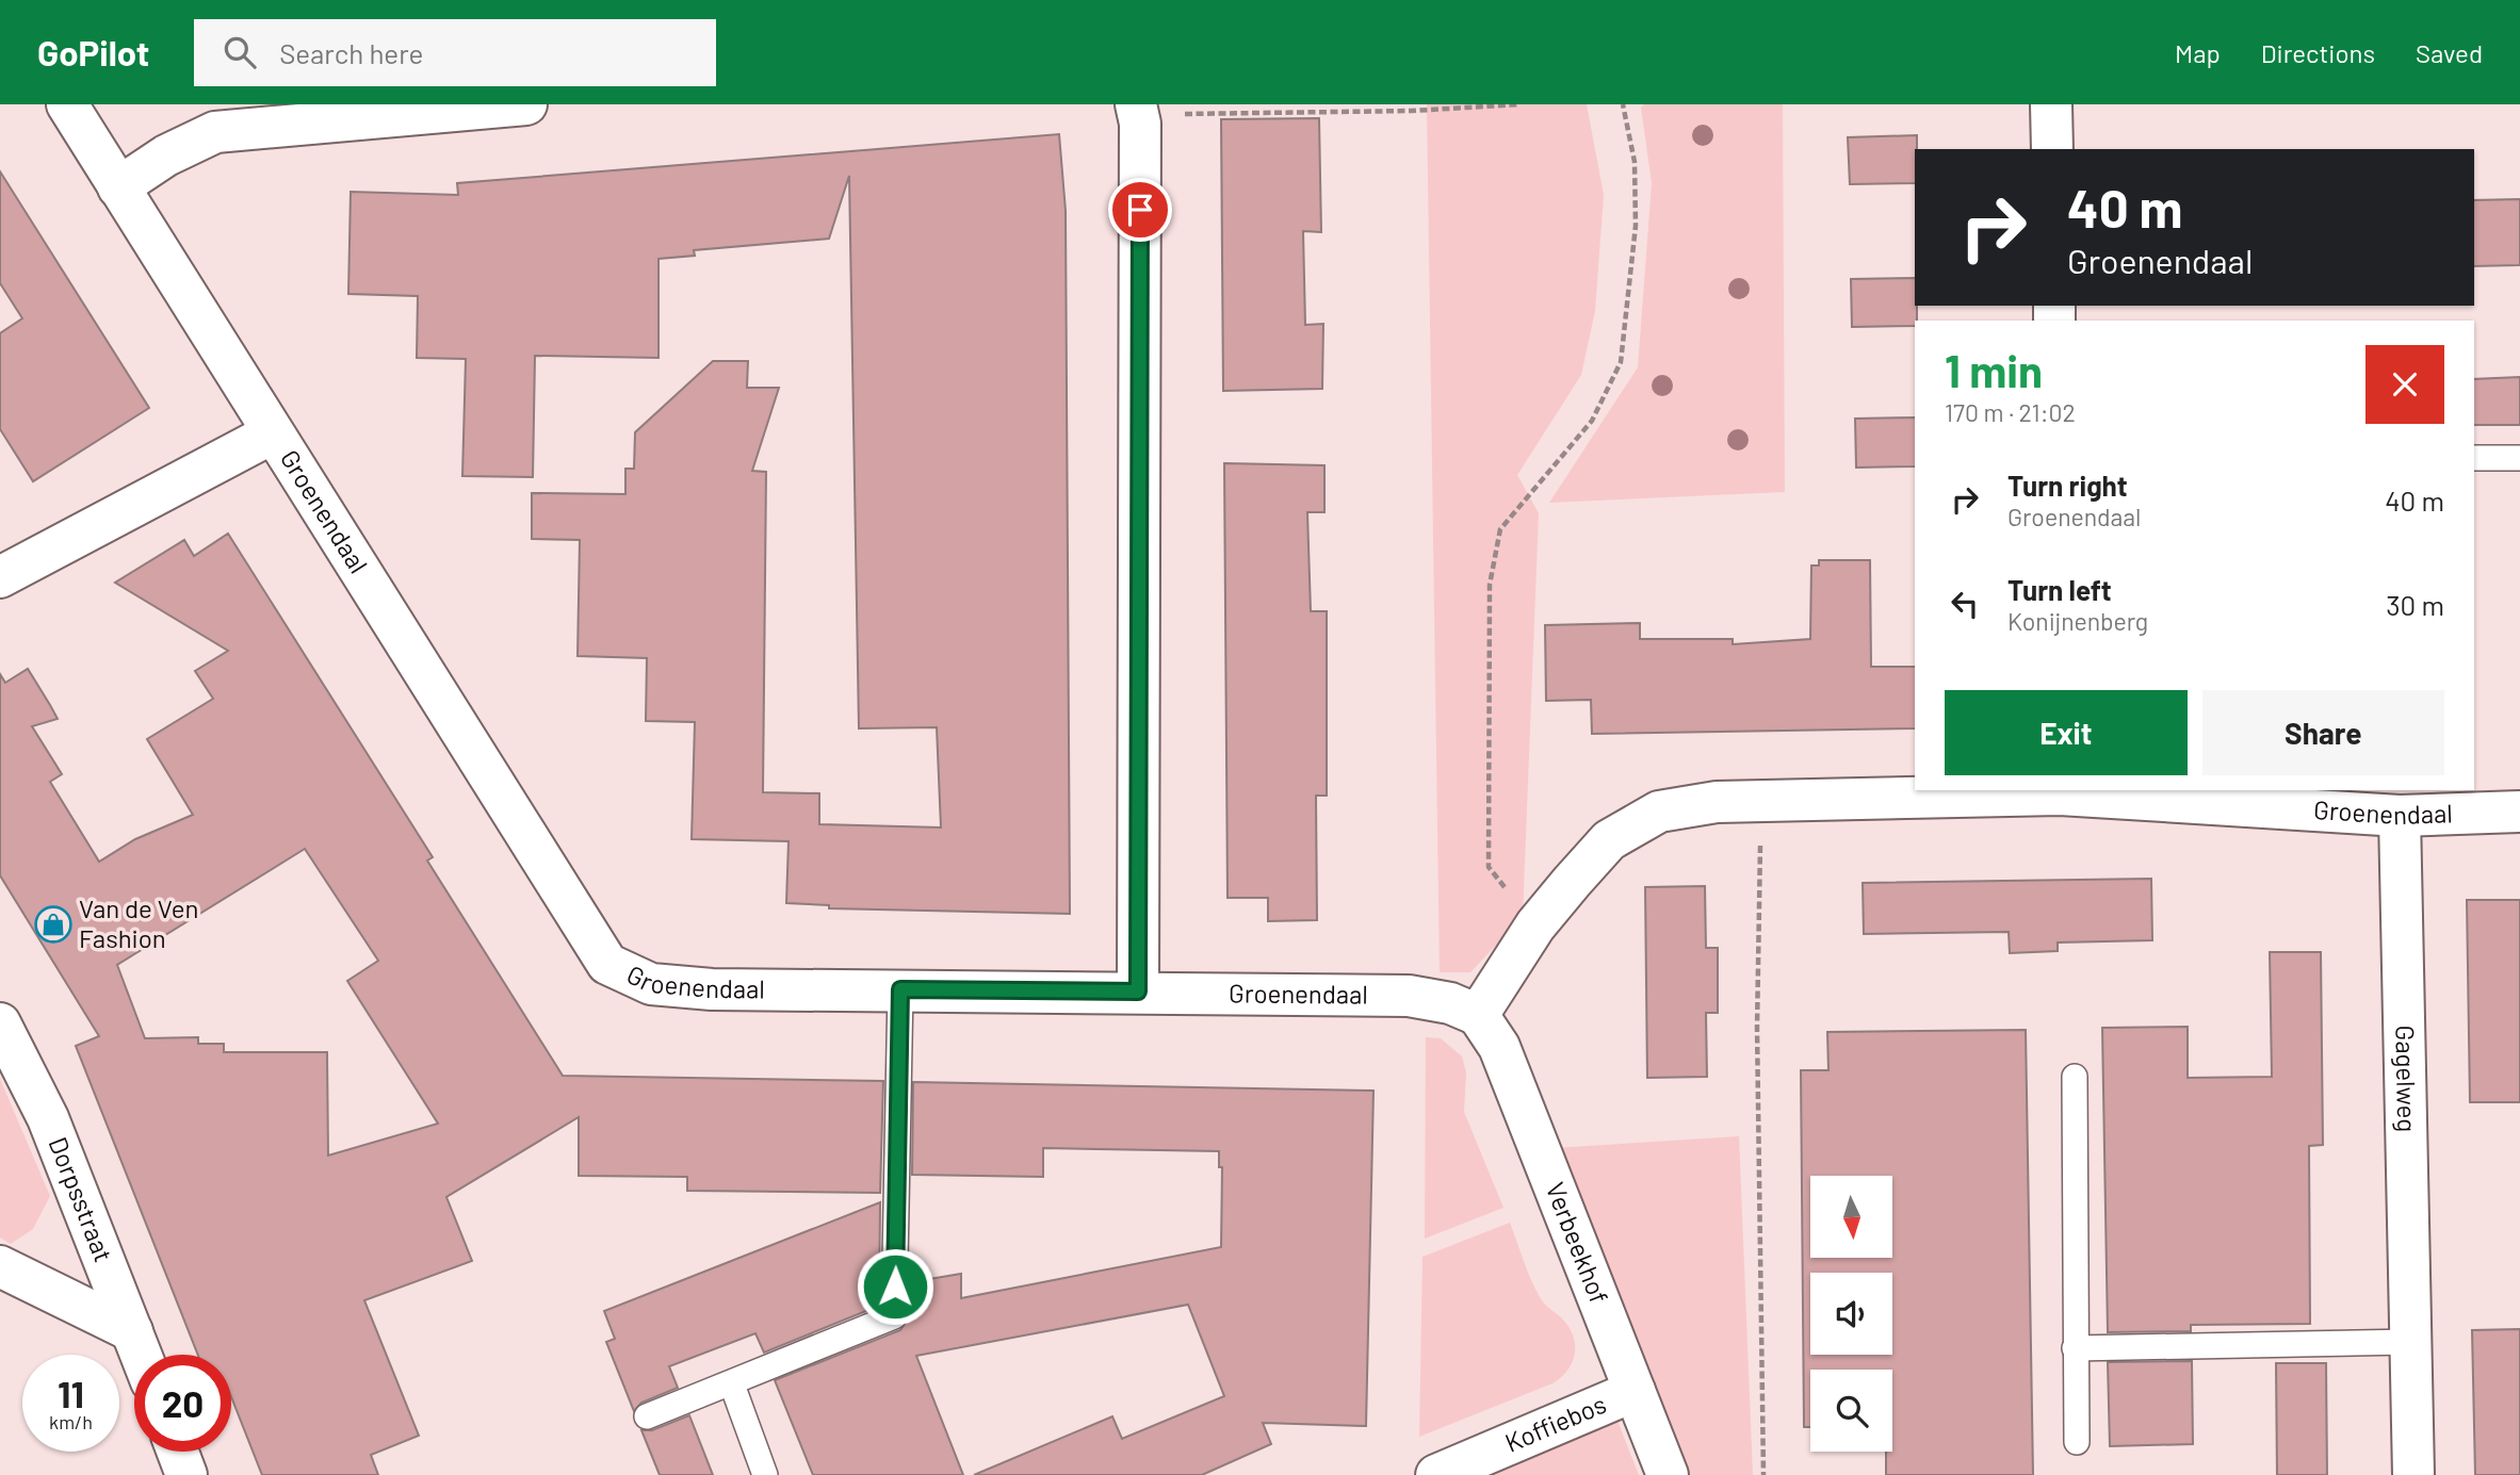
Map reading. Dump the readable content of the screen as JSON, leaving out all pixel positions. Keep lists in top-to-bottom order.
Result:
{
  "streets": {
    "street": [
      "Groenendaal",
      "Gagelweg",
      "Dorpsstraat",
      "Verbeekhof",
      "Koffiebos"
    ]
  },
  "crossings": [
    ["Groenendaal", "Gagelweg"],
    ["Groenendaal", "Verbeekhof"],
    ["Verbeekhof", "Koffiebos"]
  ],
  "places": {
    "shop": ["Van de Ven Fashion"]
  },
  "north": "bottom",
  "page": {
    "header": "GoPilot",
    "search": "Search here",
    "nav": ["Map", "Directions", "Saved"],
    "turn": ["40 m", "Groenendaal"],
    "heading": ["1 min", "170 m · 21:02"],
    "list": [
      {
        "name": "Turn right",
        "note": "Groenendaal",
        "value": "40 m"
      },
      {
        "name": "Turn left",
        "note": "Konijnenberg",
        "value": "30 m"
      }
    ],
    "buttons": ["Exit", "Share"],
    "speed": "11 km/h",
    "limit": "20"
  }
}
